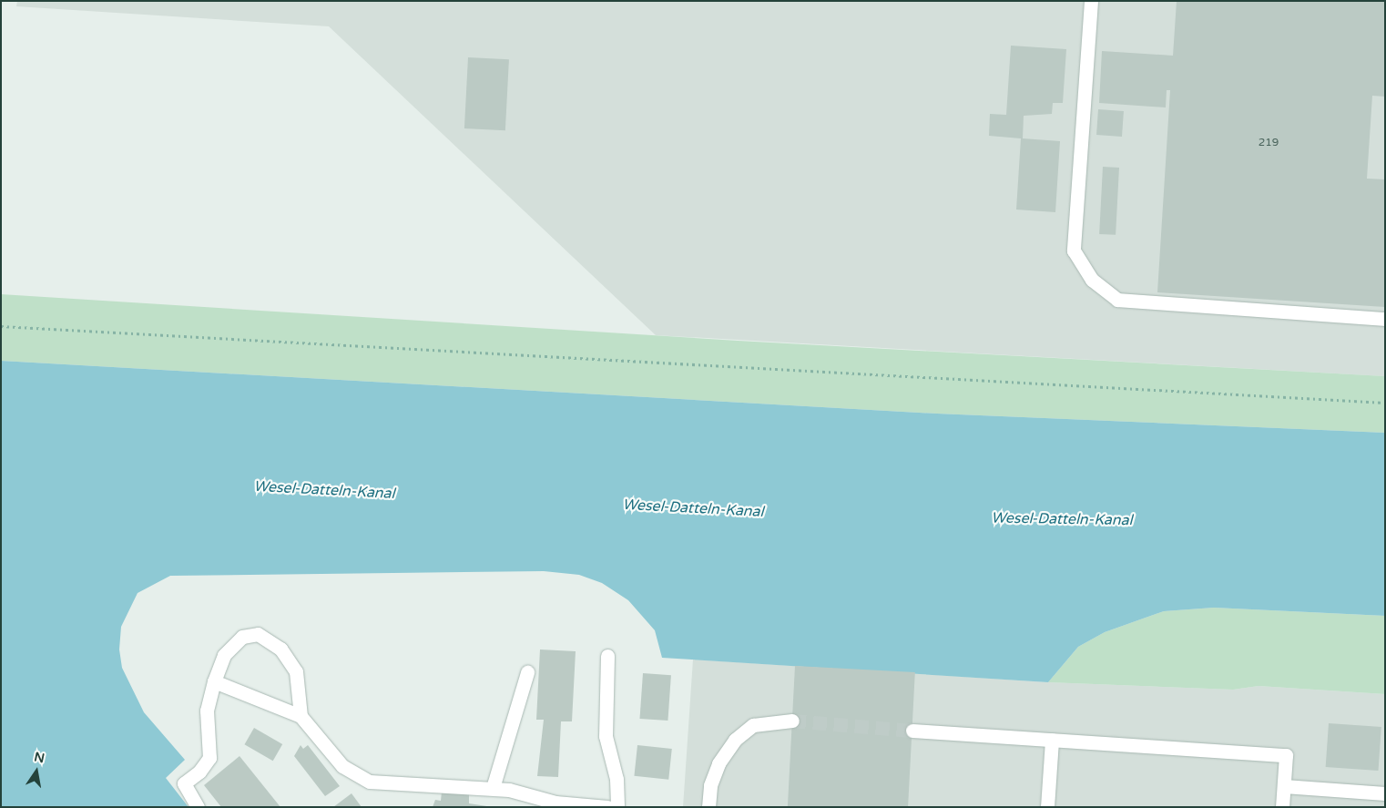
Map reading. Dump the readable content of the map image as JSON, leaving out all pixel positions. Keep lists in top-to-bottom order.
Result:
{
  "water": ["Wesel-Datteln-Kanal"],
  "house_numbers": ["219"],
  "north": "top"
}
